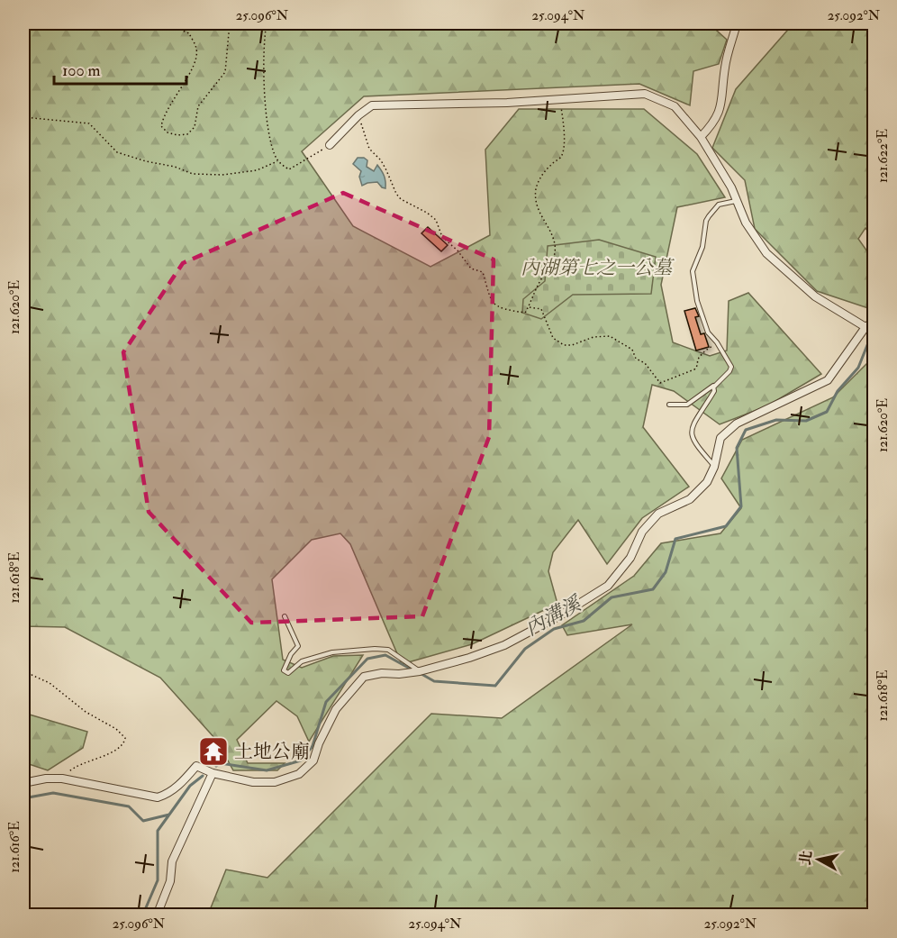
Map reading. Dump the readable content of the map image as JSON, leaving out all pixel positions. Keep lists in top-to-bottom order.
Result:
{
  "water": ["內溝溪"],
  "parks": ["內湖第七之一公墓"],
  "places": {
    "temple": ["土地公廟"]
  },
  "scale_bar": "100 m",
  "north": "left",
  "coordinates": [
    "25.096°N",
    "25.094°N",
    "25.092°N",
    "121.622°E",
    "121.620°E",
    "121.618°E",
    "121.616°E"
  ]
}
